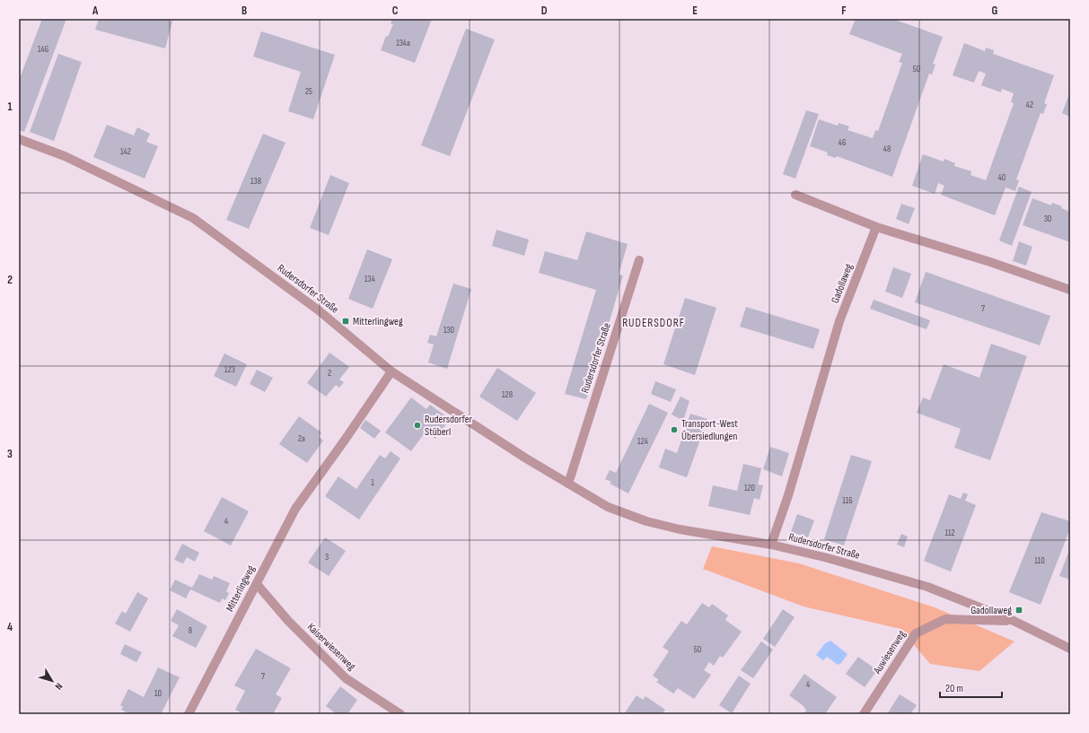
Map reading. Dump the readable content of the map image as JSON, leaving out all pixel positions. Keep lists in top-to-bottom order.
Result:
{
  "streets": {
    "street": [
      "Gadollaweg",
      "Rudersdorfer Straße",
      "Mitterlingweg",
      "Kaiserwiesenweg",
      "Auwiesenweg"
    ]
  },
  "crossings": [
    ["Gadollaweg", "Rudersdorfer Straße"],
    ["Rudersdorfer Straße", "Mitterlingweg"],
    ["Rudersdorfer Straße", "Auwiesenweg"],
    ["Mitterlingweg", "Kaiserwiesenweg"]
  ],
  "districts": ["RUDERSDORF"],
  "places": {
    "transit": ["Mitterlingweg", "Gadollaweg"],
    "other": ["Rudersdorfer Stüberl", "Transport-West Übersiedlungen"]
  },
  "house_numbers": [
    "134a",
    "146",
    "50",
    "25",
    "42",
    "46",
    "48",
    "142",
    "40",
    "138",
    "30",
    "134",
    "7",
    "130",
    "123",
    "2",
    "128",
    "2a",
    "124",
    "1",
    "120",
    "116",
    "4",
    "112",
    "3",
    "110",
    "8",
    "50",
    "7",
    "4",
    "10"
  ],
  "scale_bar": "20 m",
  "north": "bottom right",
  "grid": {
    "columns": [
      "A",
      "B",
      "C",
      "D",
      "E",
      "F",
      "G"
    ],
    "rows": [
      "1",
      "2",
      "3",
      "4"
    ]
  }
}
